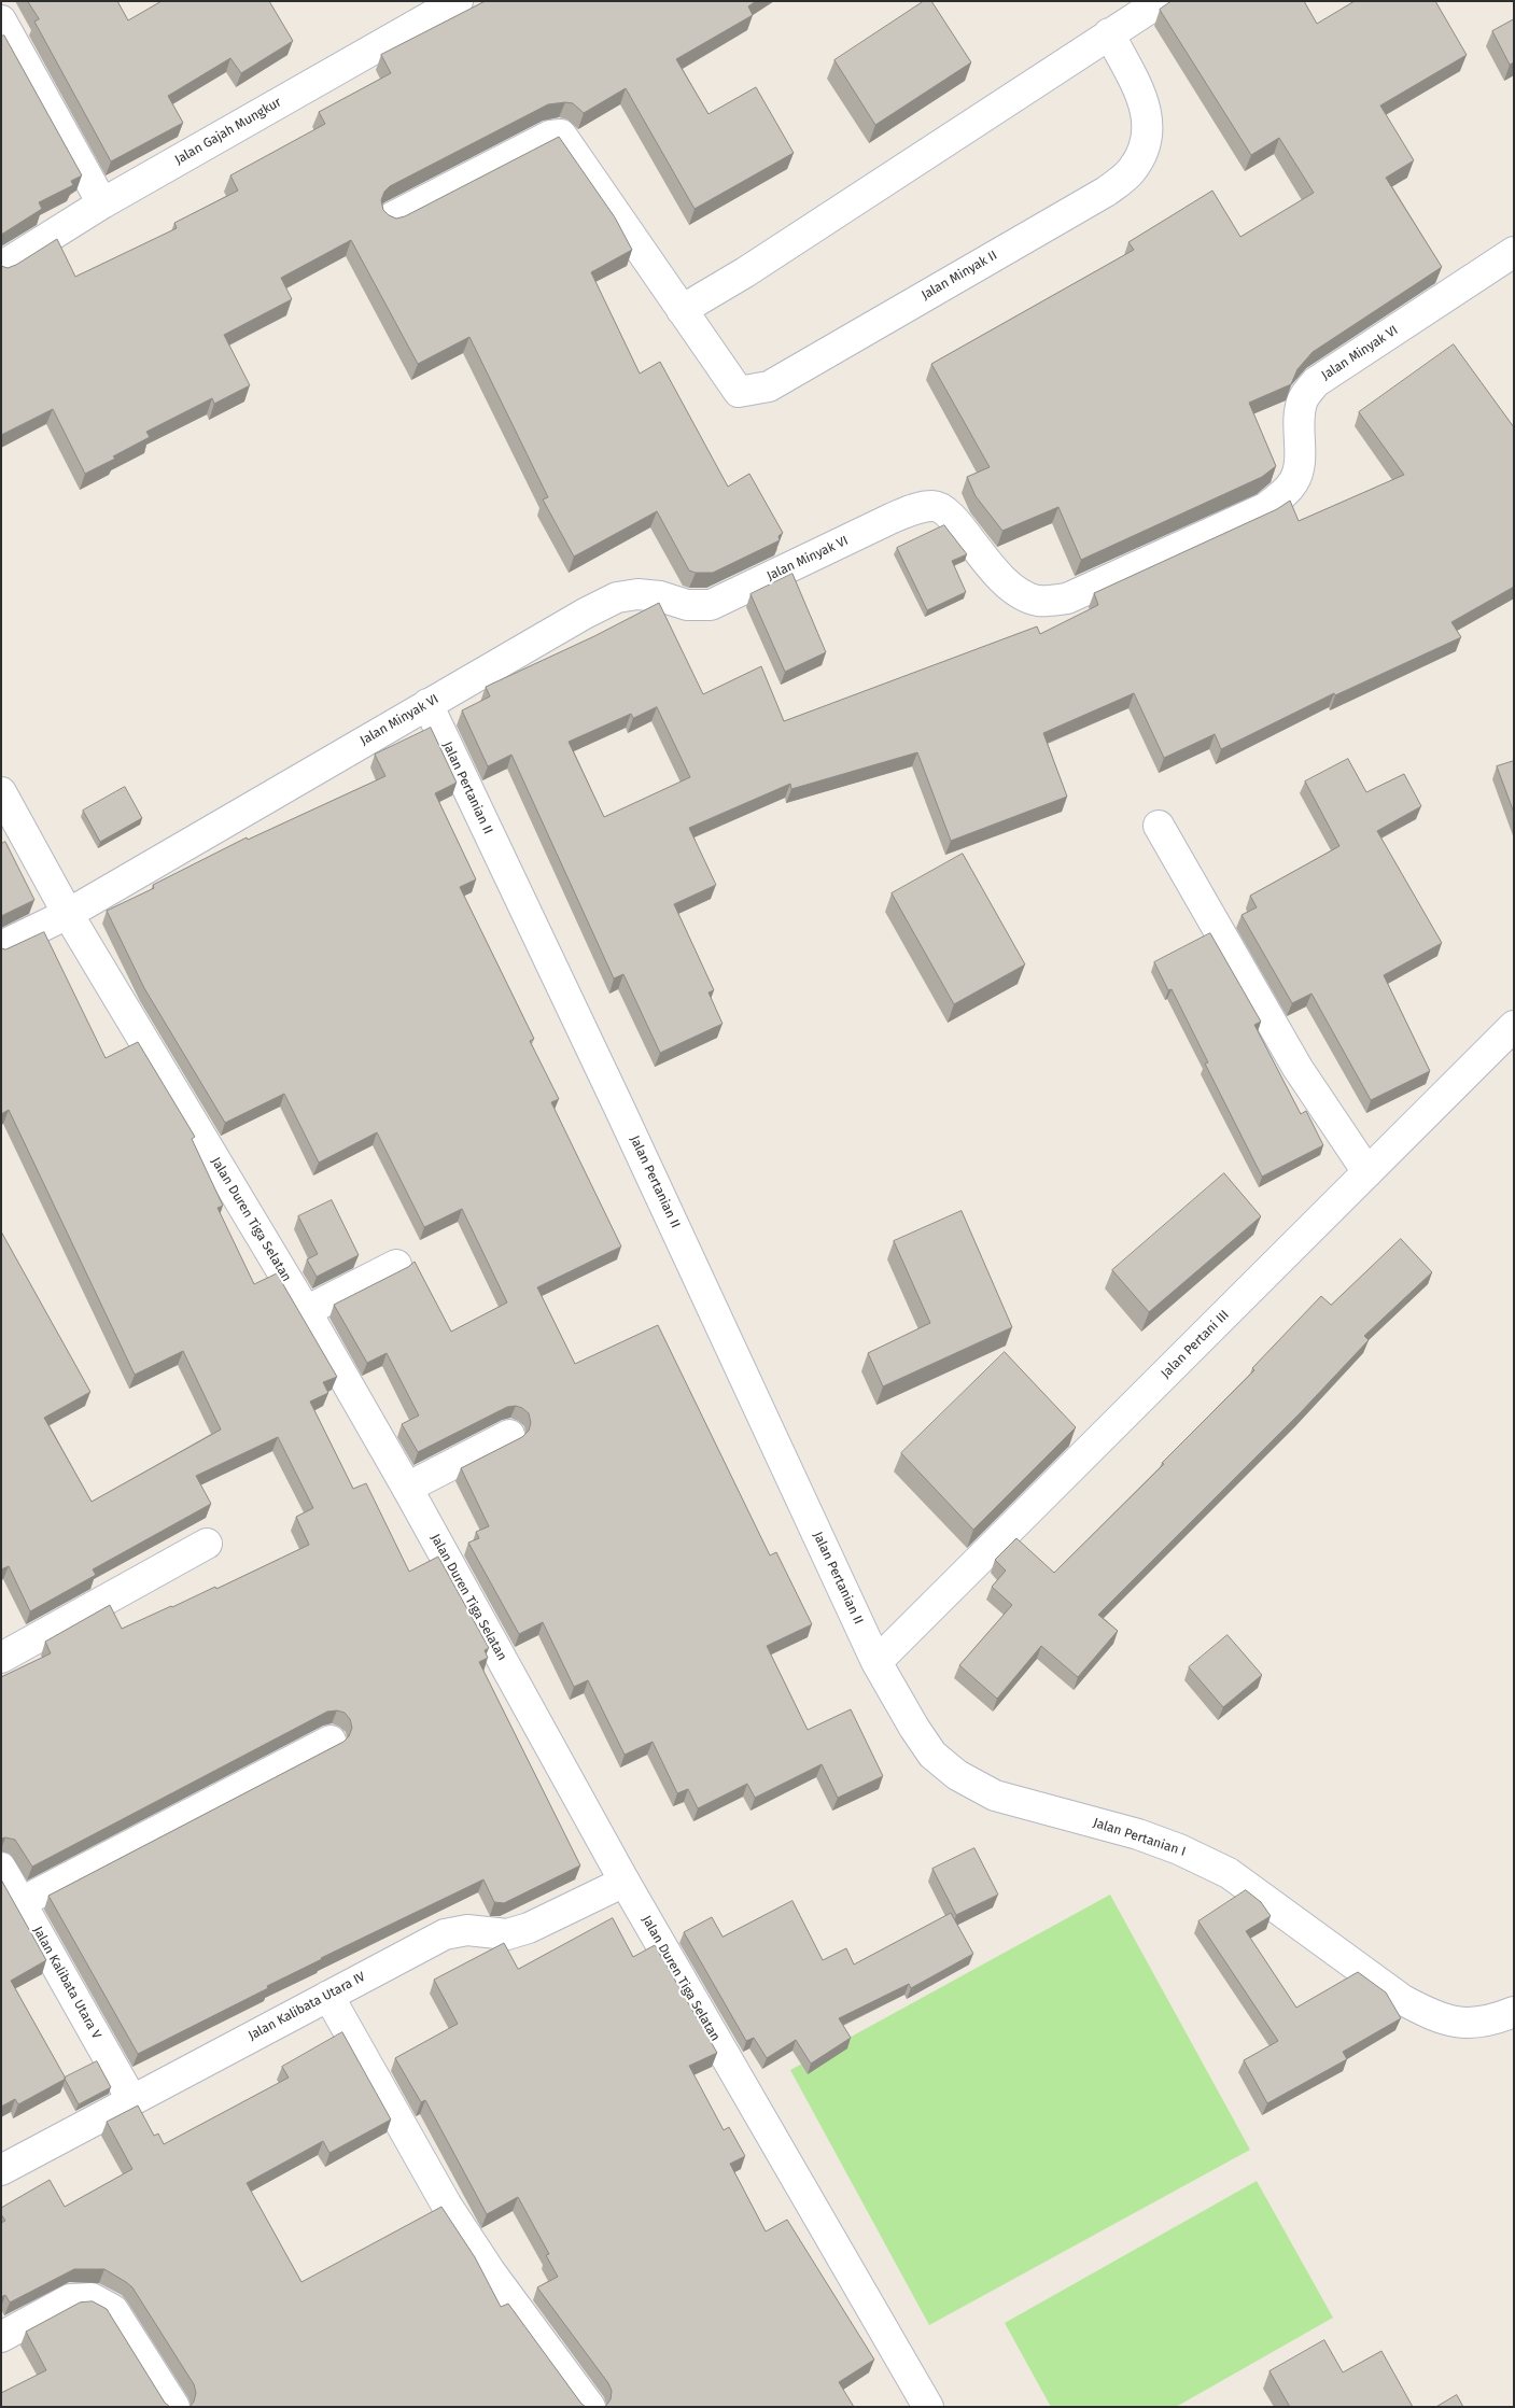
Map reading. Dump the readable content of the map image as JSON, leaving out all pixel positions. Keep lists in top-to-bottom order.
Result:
{
  "streets": {
    "street": [
      "Jalan Gajah Mungkur",
      "Jalan Minyak II",
      "Jalan Minyak VI",
      "Jalan Pertanian II",
      "Jalan Duren Tiga Selatan",
      "Jalan Pertani III",
      "Jalan Pertanian I",
      "Jalan Kalibata Utara V",
      "Jalan Kalibata Utara IV"
    ]
  },
  "crossings": [
    ["Jalan Minyak VI", "Jalan Pertanian II"],
    ["Jalan Minyak VI", "Jalan Duren Tiga Selatan"],
    ["Jalan Pertanian II", "Jalan Pertani III"],
    ["Jalan Pertanian II", "Jalan Pertanian I"],
    ["Jalan Duren Tiga Selatan", "Jalan Kalibata Utara IV"],
    ["Jalan Pertani III", "Jalan Pertanian I"],
    ["Jalan Kalibata Utara V", "Jalan Kalibata Utara IV"]
  ]
}
